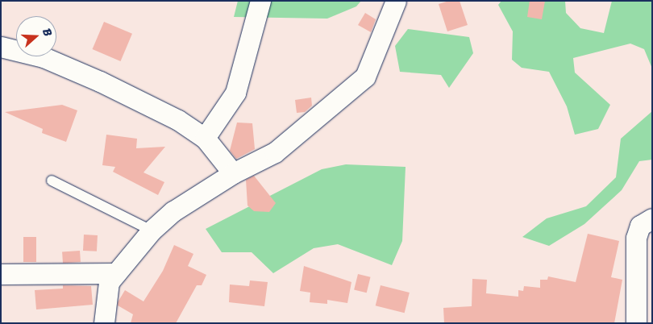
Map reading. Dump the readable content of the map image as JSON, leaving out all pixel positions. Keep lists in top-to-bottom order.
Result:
{
  "north": "right"
}
